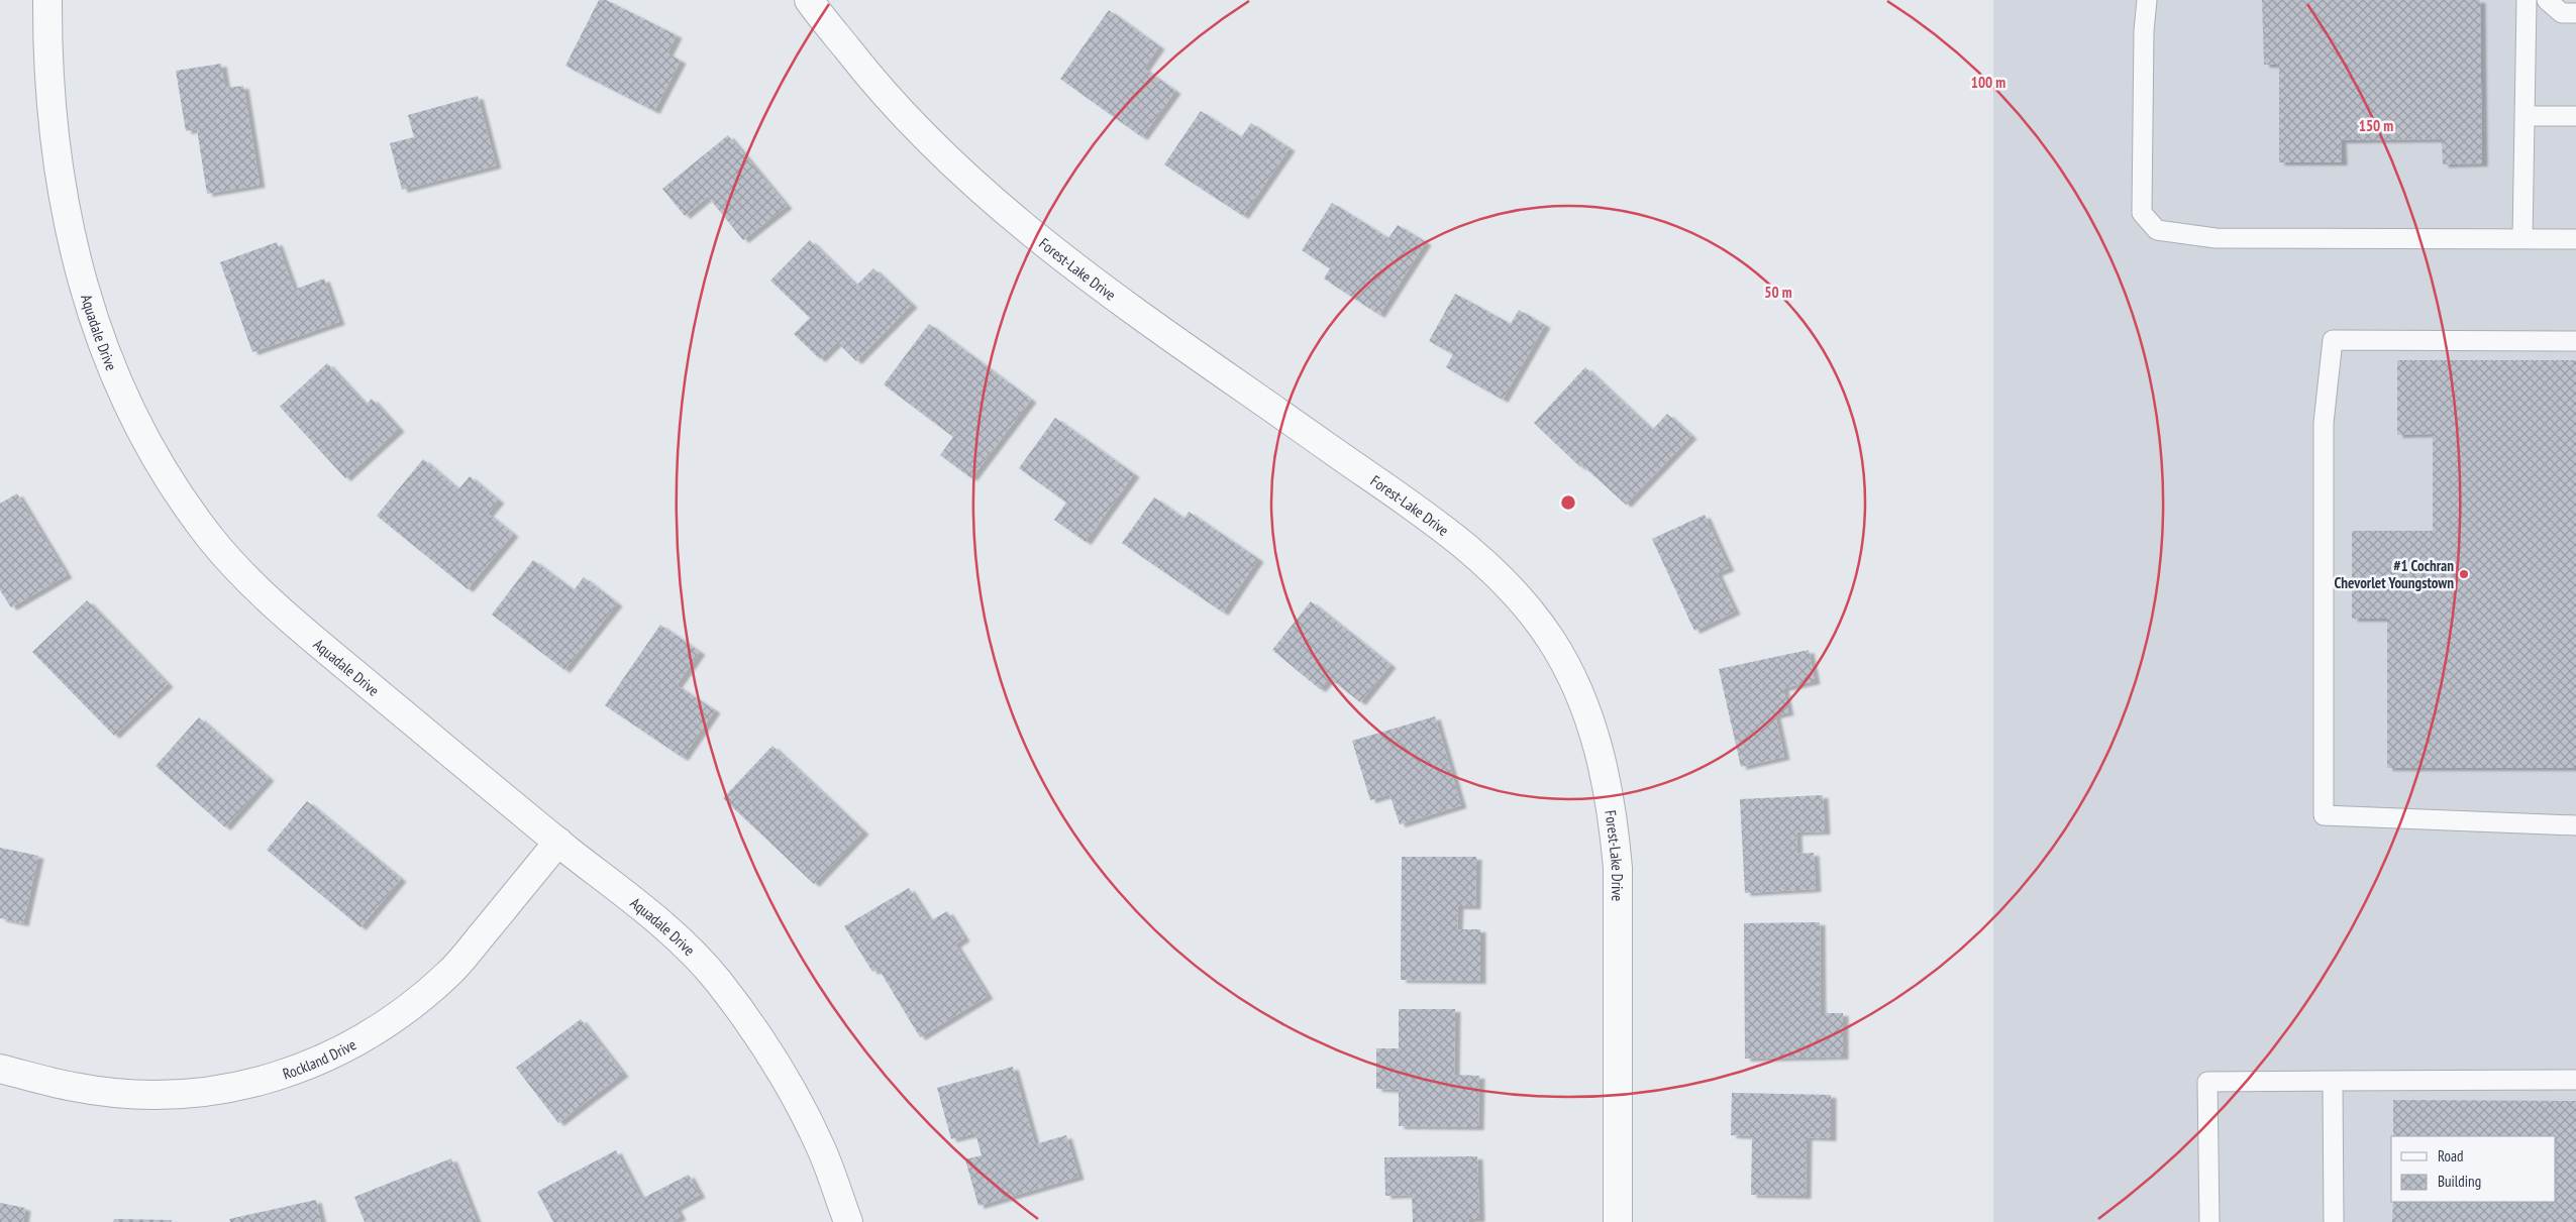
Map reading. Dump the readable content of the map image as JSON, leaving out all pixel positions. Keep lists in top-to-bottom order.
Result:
{
  "streets": {
    "street": ["Forest-Lake Drive", "Aquadale Drive", "Rockland Drive"]
  },
  "crossings": [
    ["Aquadale Drive", "Rockland Drive"]
  ],
  "places": ["#1 Cochran Chevorlet Youngstown"],
  "legend": ["Road", "Building"],
  "rings": ["100 m", "150 m", "50 m"]
}
